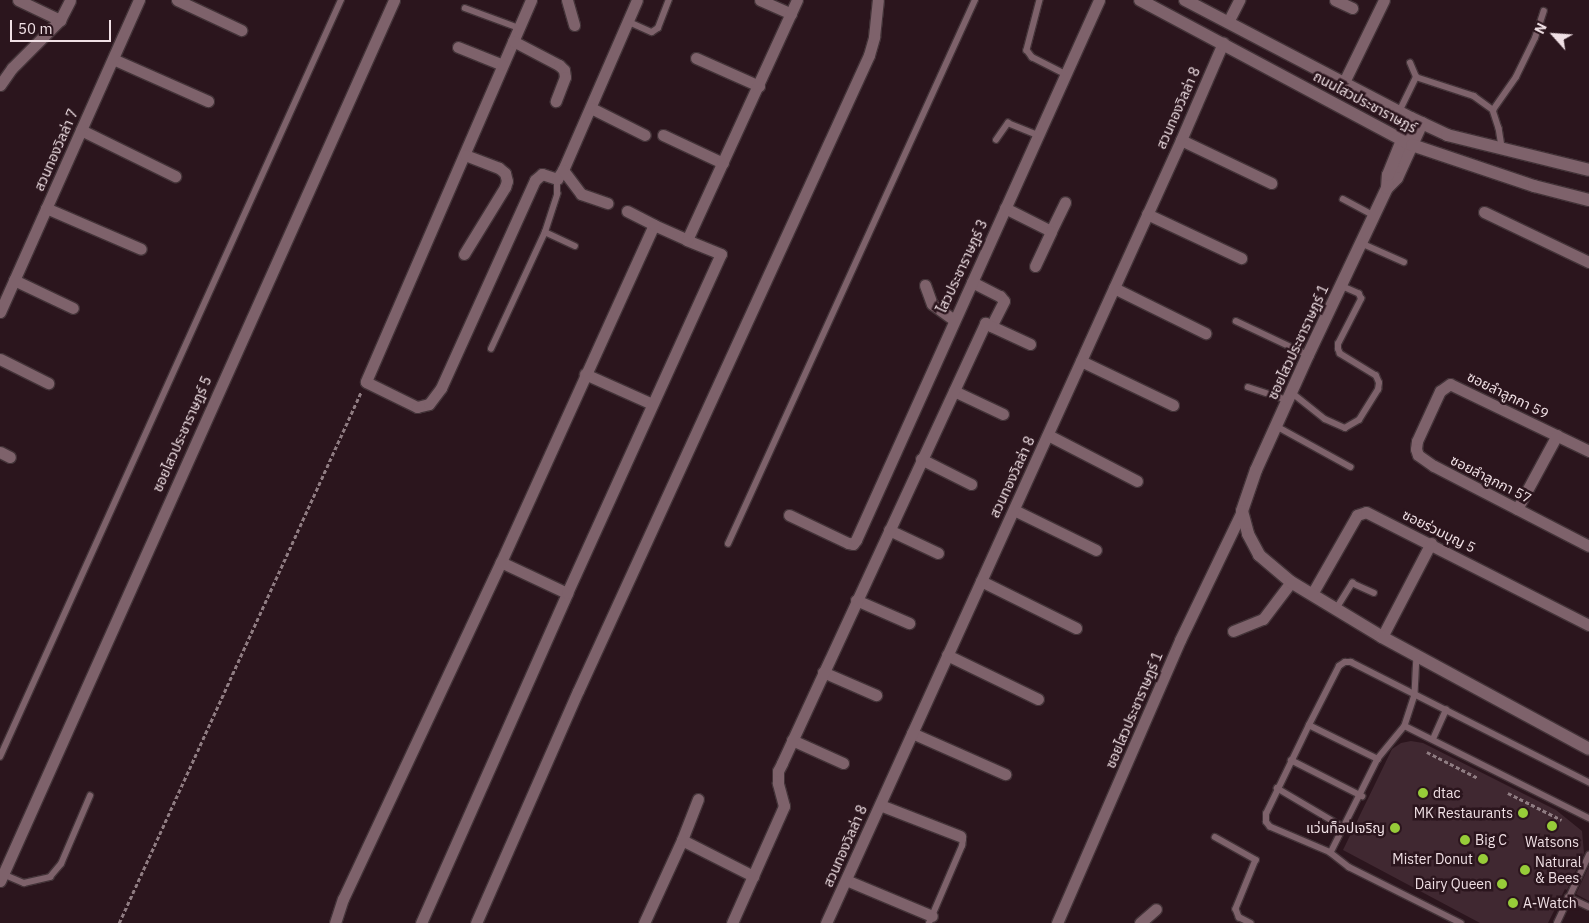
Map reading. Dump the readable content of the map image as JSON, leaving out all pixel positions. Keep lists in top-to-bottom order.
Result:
{
  "streets": {
    "main road": ["ถนนไสวประชาราษฎร์", "ซอยไสวประชาราษฎร์ 1"],
    "street": [
      "สวนทองวิลล่า 8",
      "สวนทองวิลล่า 7",
      "ไสวประชาราษฎร์ 3",
      "ซอยลำลูกกา 59",
      "ซอยไสวประชาราษฎร์ 5",
      "ซอยลำลูกกา 57",
      "ซอยร่วมบุญ 5"
    ]
  },
  "crossings": [
    ["ถนนไสวประชาราษฎร์", "สวนทองวิลล่า 8"],
    ["ถนนไสวประชาราษฎร์", "ซอยไสวประชาราษฎร์ 1"],
    ["ซอยลำลูกกา 59", "ซอยลำลูกกา 57"]
  ],
  "places": [
    "dtac",
    "MK Restaurants",
    "Watsons",
    "แว่นท็อปเจริญ",
    "Big C",
    "Mister Donut",
    "Natural & Bees",
    "Dairy Queen",
    "A-Watch"
  ],
  "scale_bar": "50 m",
  "north": "top left"
}
